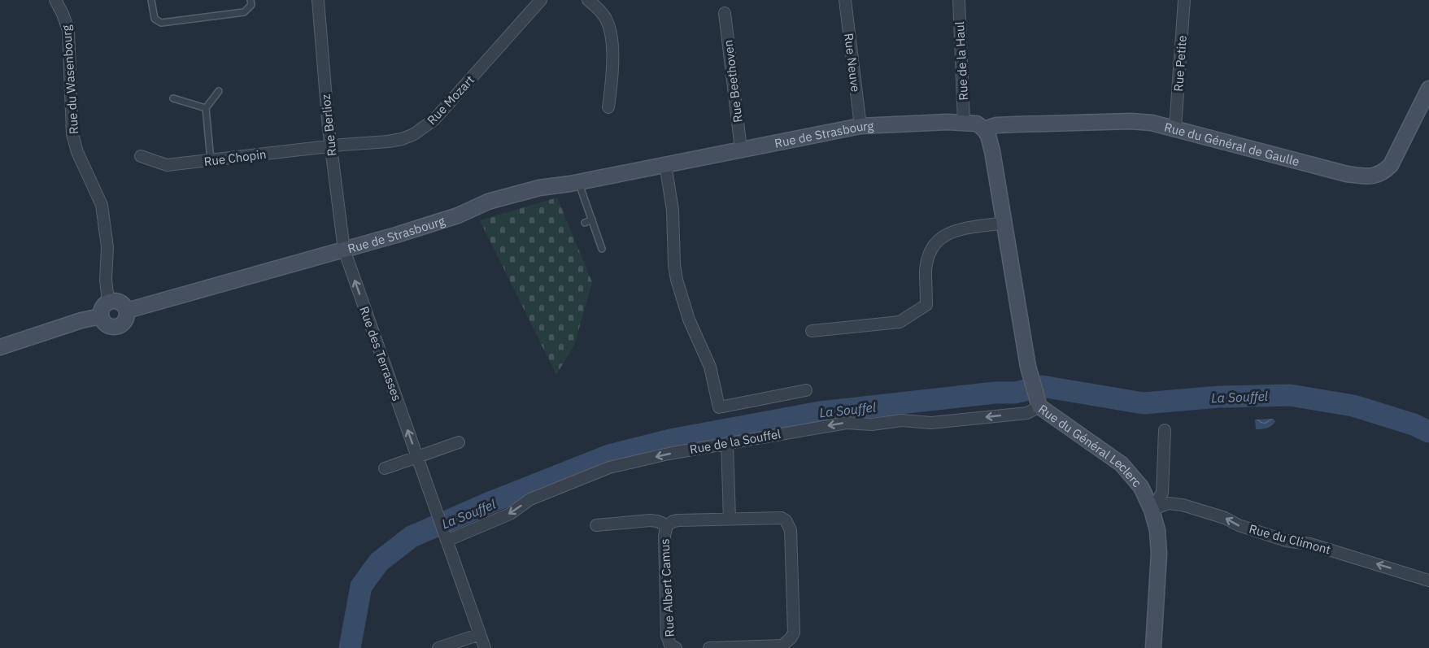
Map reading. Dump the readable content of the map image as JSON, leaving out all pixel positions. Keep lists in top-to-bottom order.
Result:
{
  "streets": {
    "street": [
      "Rue de la Haul",
      "Rue Neuve",
      "Rue Petite",
      "Rue du Wasenbourg",
      "Rue Beethoven",
      "Rue Mozart",
      "Rue Berlioz",
      "Rue de Strasbourg",
      "Rue du Général de Gaulle",
      "Rue Chopin",
      "Rue des Terrasses",
      "Rue de la Souffel",
      "Rue du Général Leclerc",
      "Rue du Climont",
      "Rue Albert Camus"
    ]
  },
  "crossings": [
    ["Rue de la Haul", "Rue de Strasbourg"],
    ["Rue Neuve", "Rue de Strasbourg"],
    ["Rue Petite", "Rue du Général de Gaulle"],
    ["Rue du Wasenbourg", "Rue de Strasbourg"],
    ["Rue Beethoven", "Rue de Strasbourg"],
    ["Rue Mozart", "Rue Berlioz"],
    ["Rue Mozart", "Rue Chopin"],
    ["Rue Berlioz", "Rue de Strasbourg"],
    ["Rue Berlioz", "Rue Chopin"],
    ["Rue Berlioz", "Rue des Terrasses"],
    ["Rue de Strasbourg", "Rue du Général de Gaulle"],
    ["Rue de Strasbourg", "Rue des Terrasses"],
    ["Rue de Strasbourg", "Rue du Général Leclerc"],
    ["Rue du Général de Gaulle", "Rue du Général Leclerc"],
    ["Rue des Terrasses", "Rue de la Souffel"],
    ["Rue de la Souffel", "Rue du Général Leclerc"],
    ["Rue du Général Leclerc", "Rue du Climont"]
  ],
  "one_way": ["Rue des Terrasses", "Rue de la Souffel", "Rue du Climont"],
  "water": ["La Souffel"]
}
